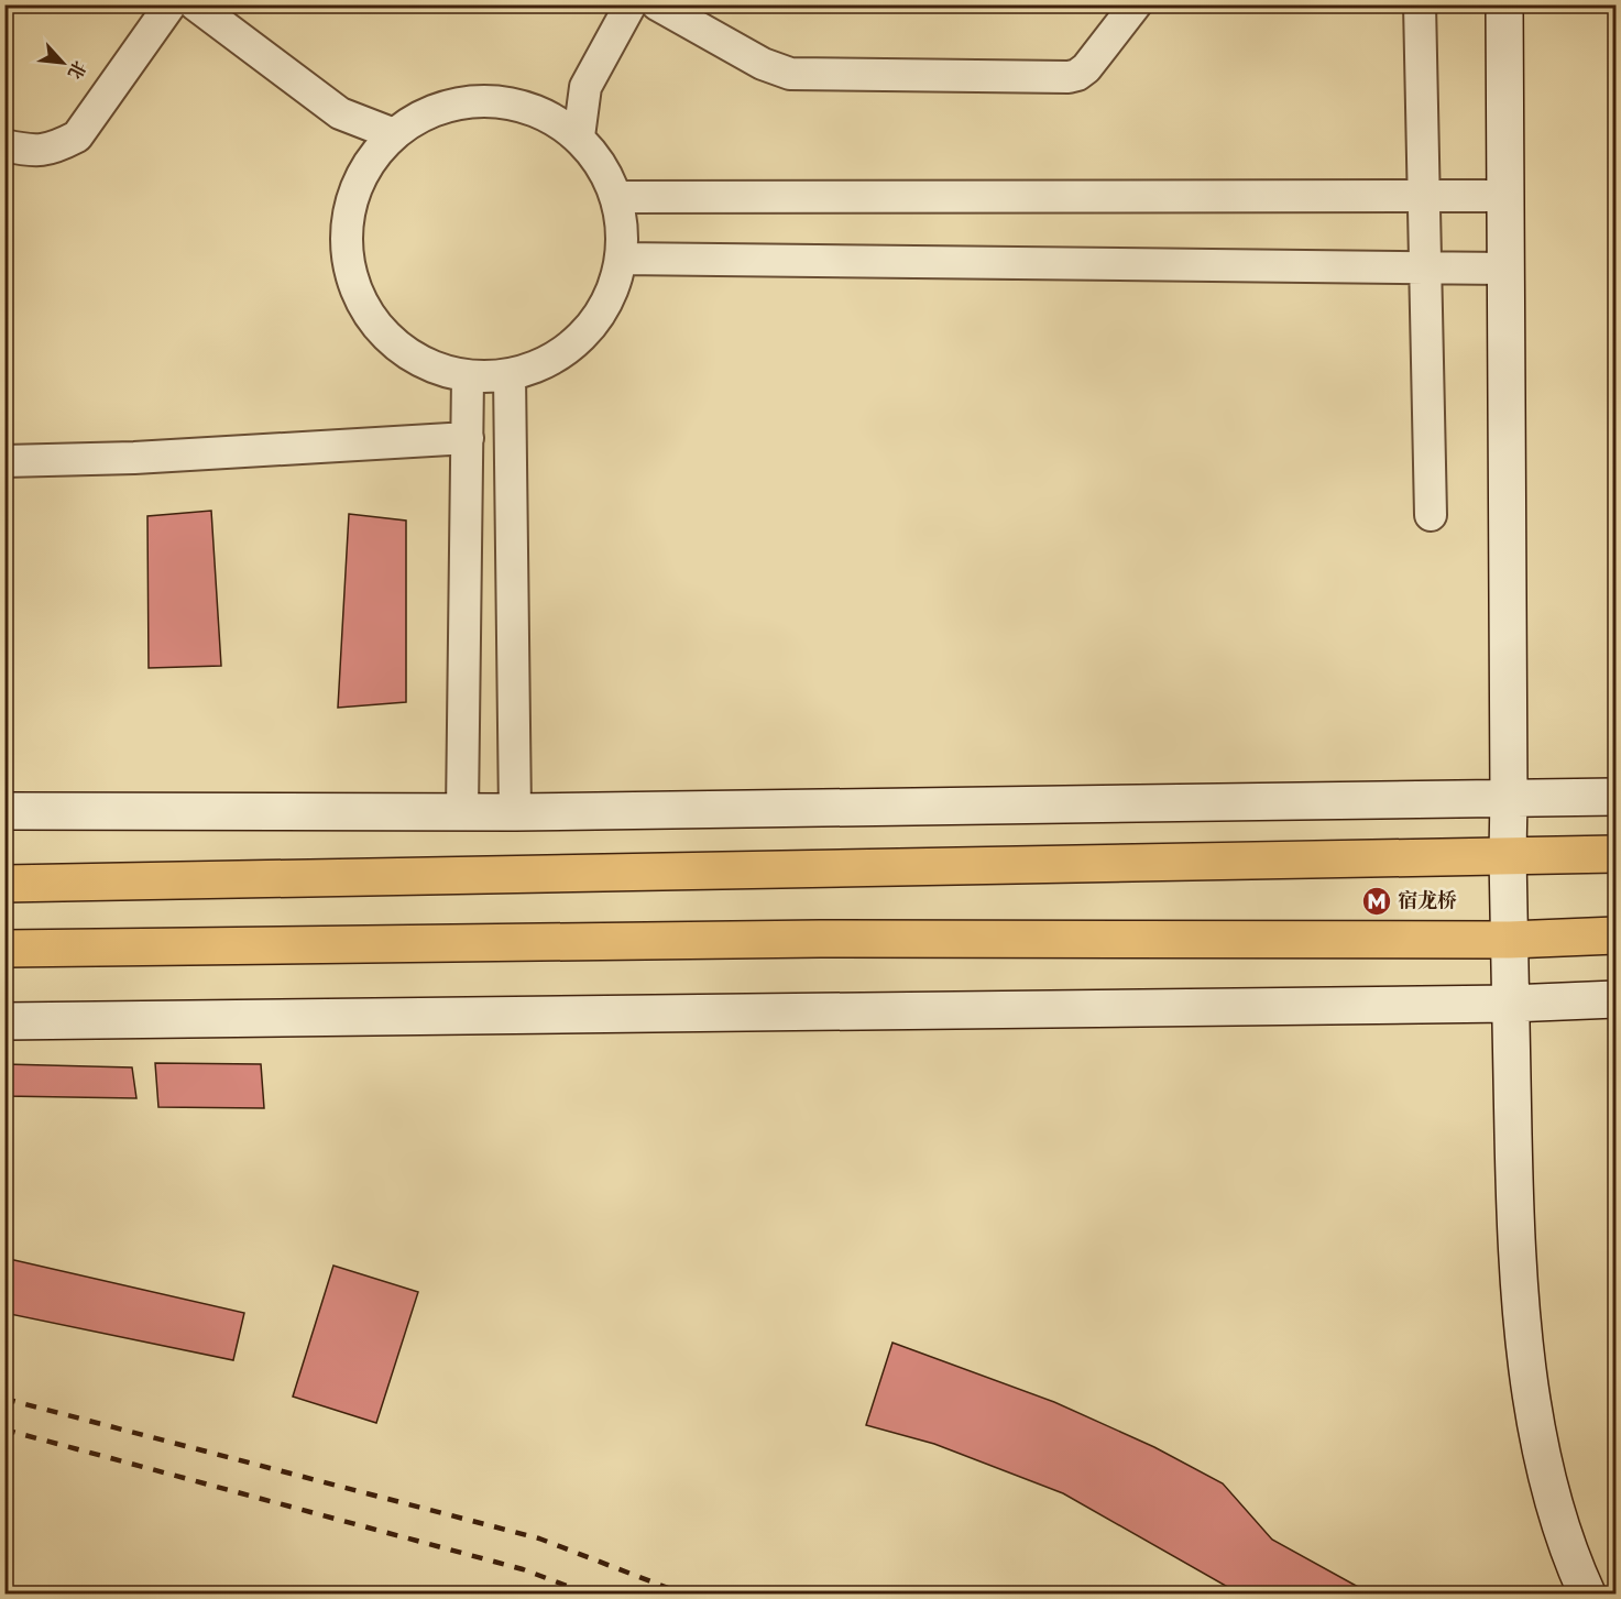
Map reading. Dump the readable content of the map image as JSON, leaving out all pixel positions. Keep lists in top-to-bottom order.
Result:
{
  "places": {
    "metro station": ["宿龙桥"]
  },
  "north": "bottom right"
}
